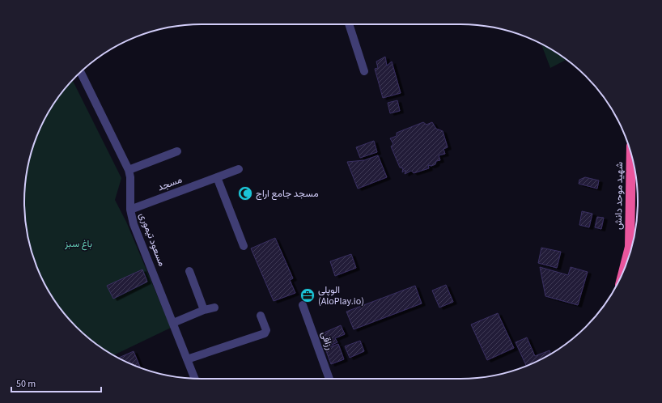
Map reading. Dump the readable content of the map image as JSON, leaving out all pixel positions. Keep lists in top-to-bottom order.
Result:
{
  "streets": {
    "highway": ["شهید موحد دانش"],
    "street": ["مسجد", "مسعود تیموری", "رزاقی"]
  },
  "crossings": [
    ["مسجد", "مسعود تیموری"]
  ],
  "parks": ["باغ سبز"],
  "places": {
    "mosque": ["مسجد جامع اراج"],
    "office": ["الوپلی (AloPlay.io)"]
  },
  "scale_bar": "50 m"
}
